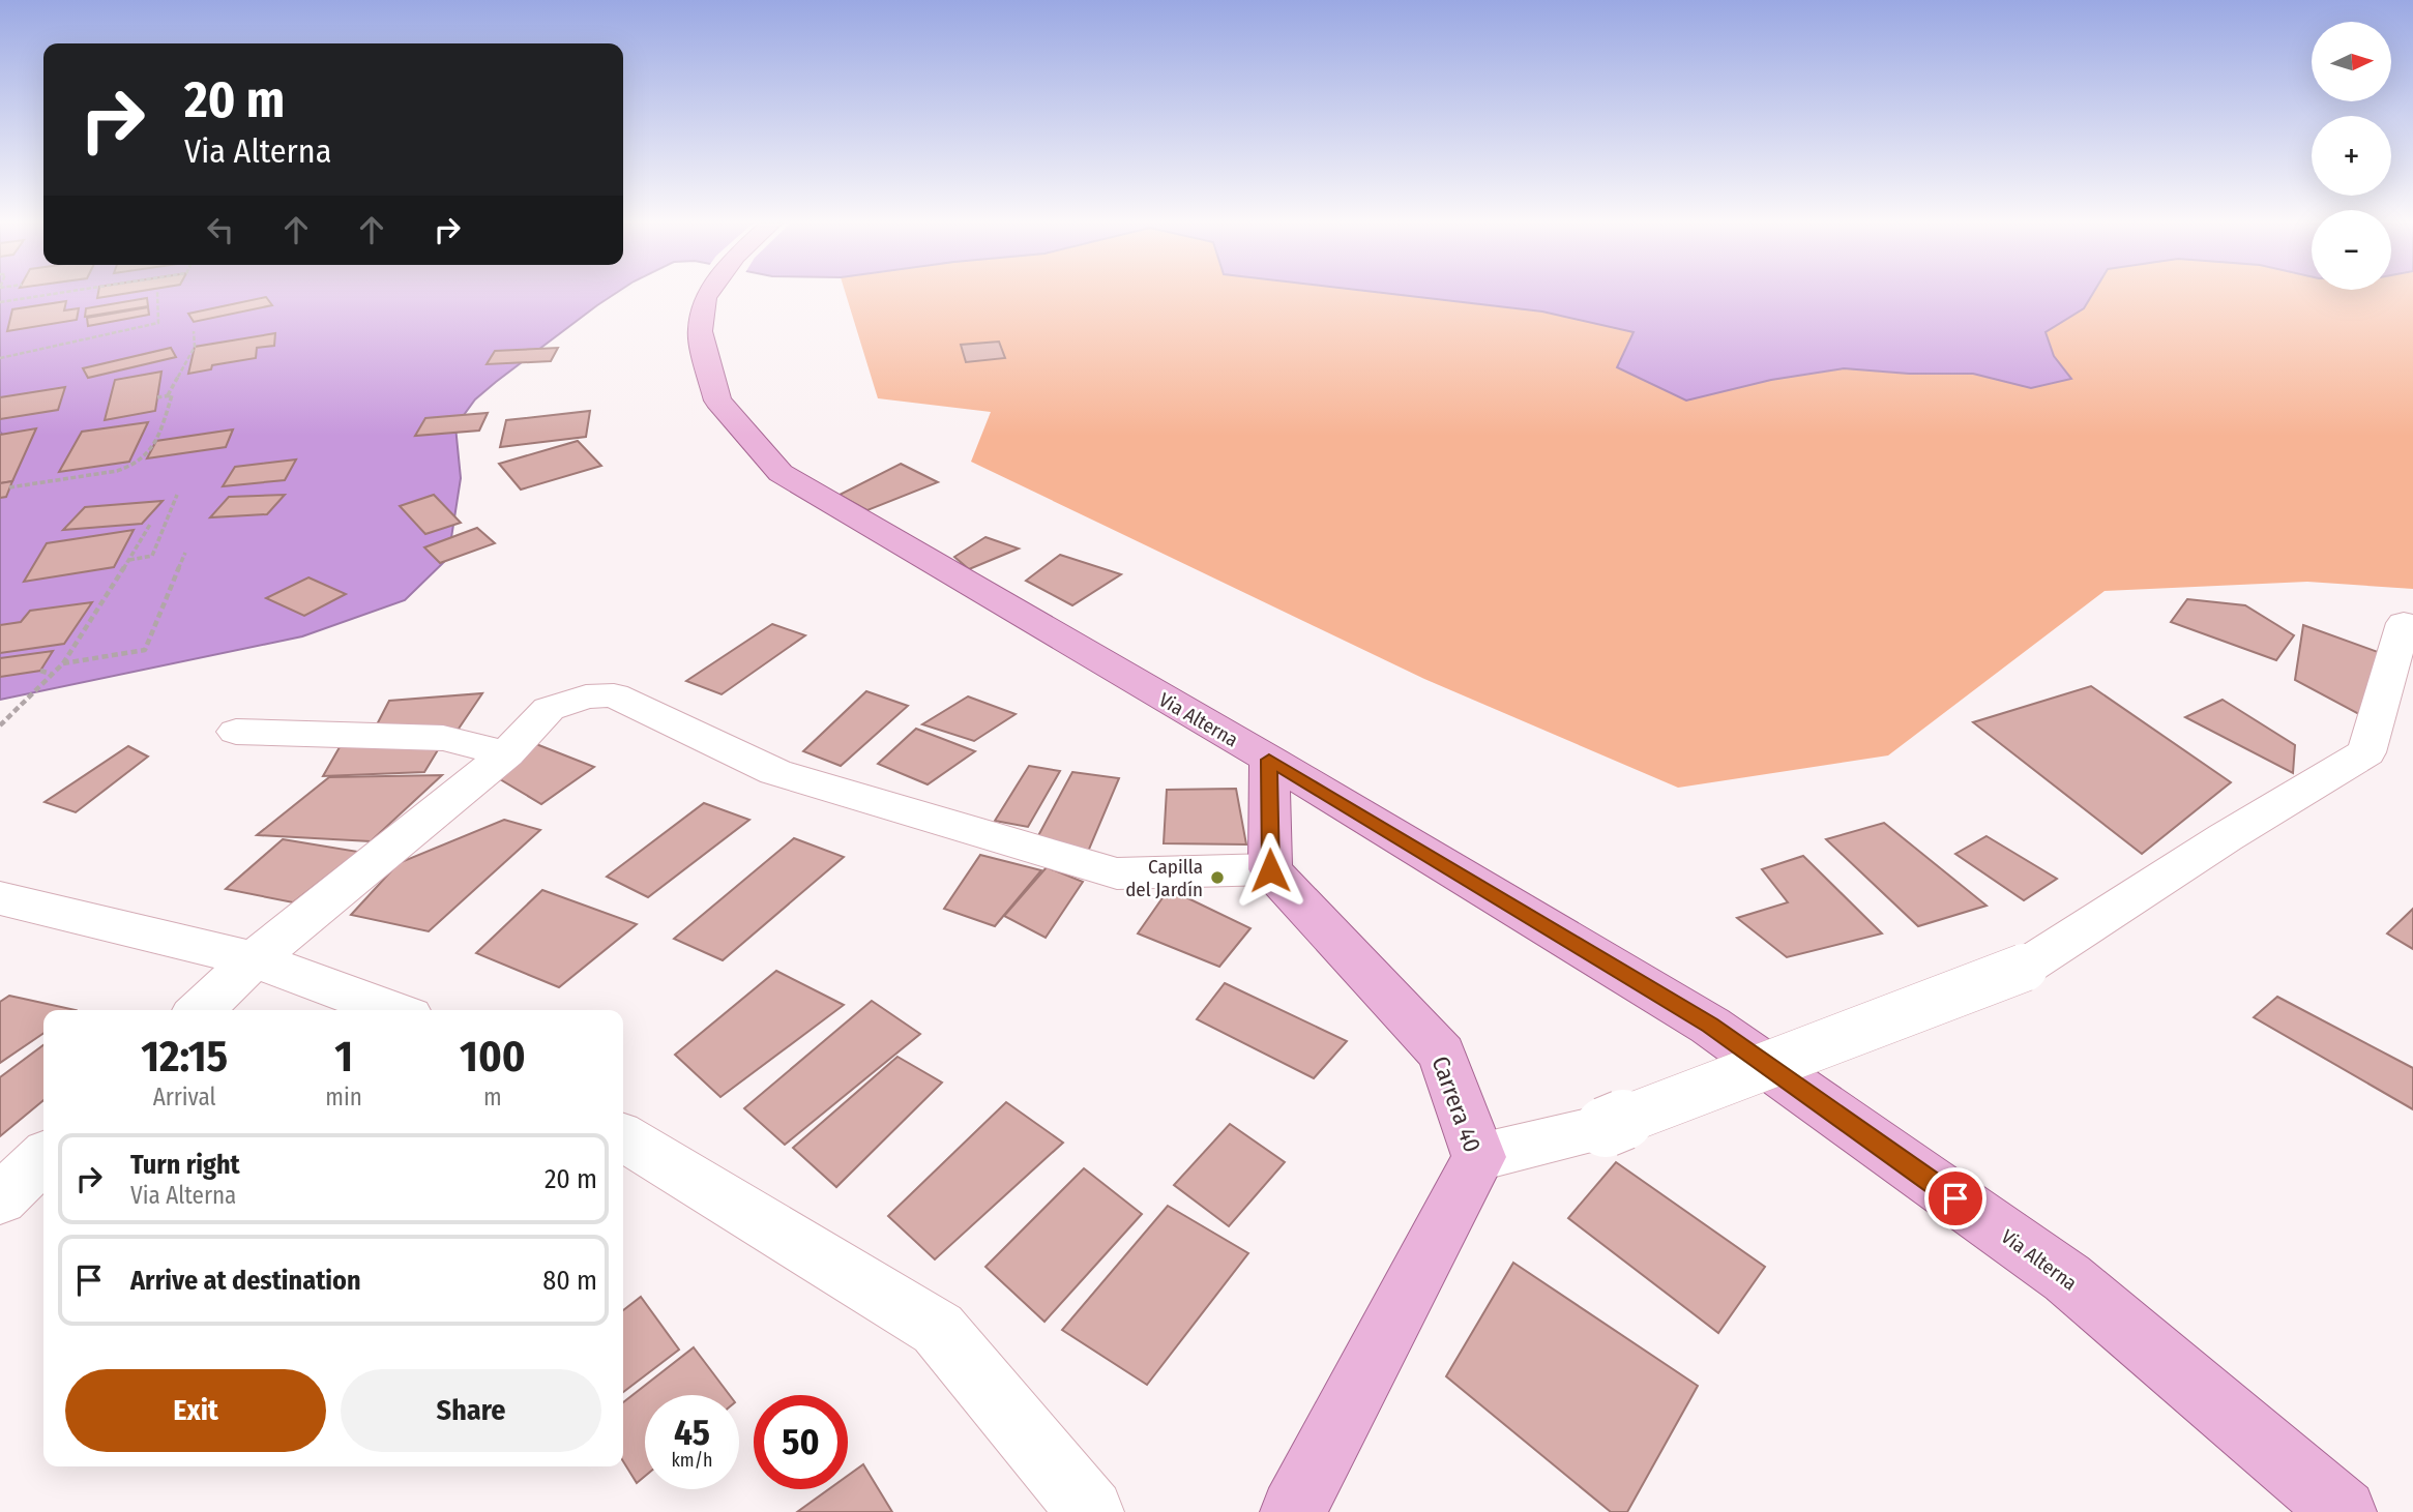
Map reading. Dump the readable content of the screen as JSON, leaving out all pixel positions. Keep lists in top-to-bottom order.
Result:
{
  "streets": {
    "main road": ["Via Alterna", "Carrera 40"]
  },
  "places": ["Capilla del Jardín"],
  "north": "right",
  "page": {
    "map_buttons": ["+", "−"],
    "turn": ["20 m", "Via Alterna"],
    "eta": [
      "12:15",
      "Arrival",
      "1",
      "min",
      "100",
      "m"
    ],
    "list": [
      {
        "name": "Turn right",
        "note": "Via Alterna",
        "value": "20 m"
      },
      {
        "name": "Arrive at destination",
        "value": "80 m"
      }
    ],
    "buttons": ["Exit", "Share"],
    "speed": "45 km/h",
    "limit": "50"
  }
}
